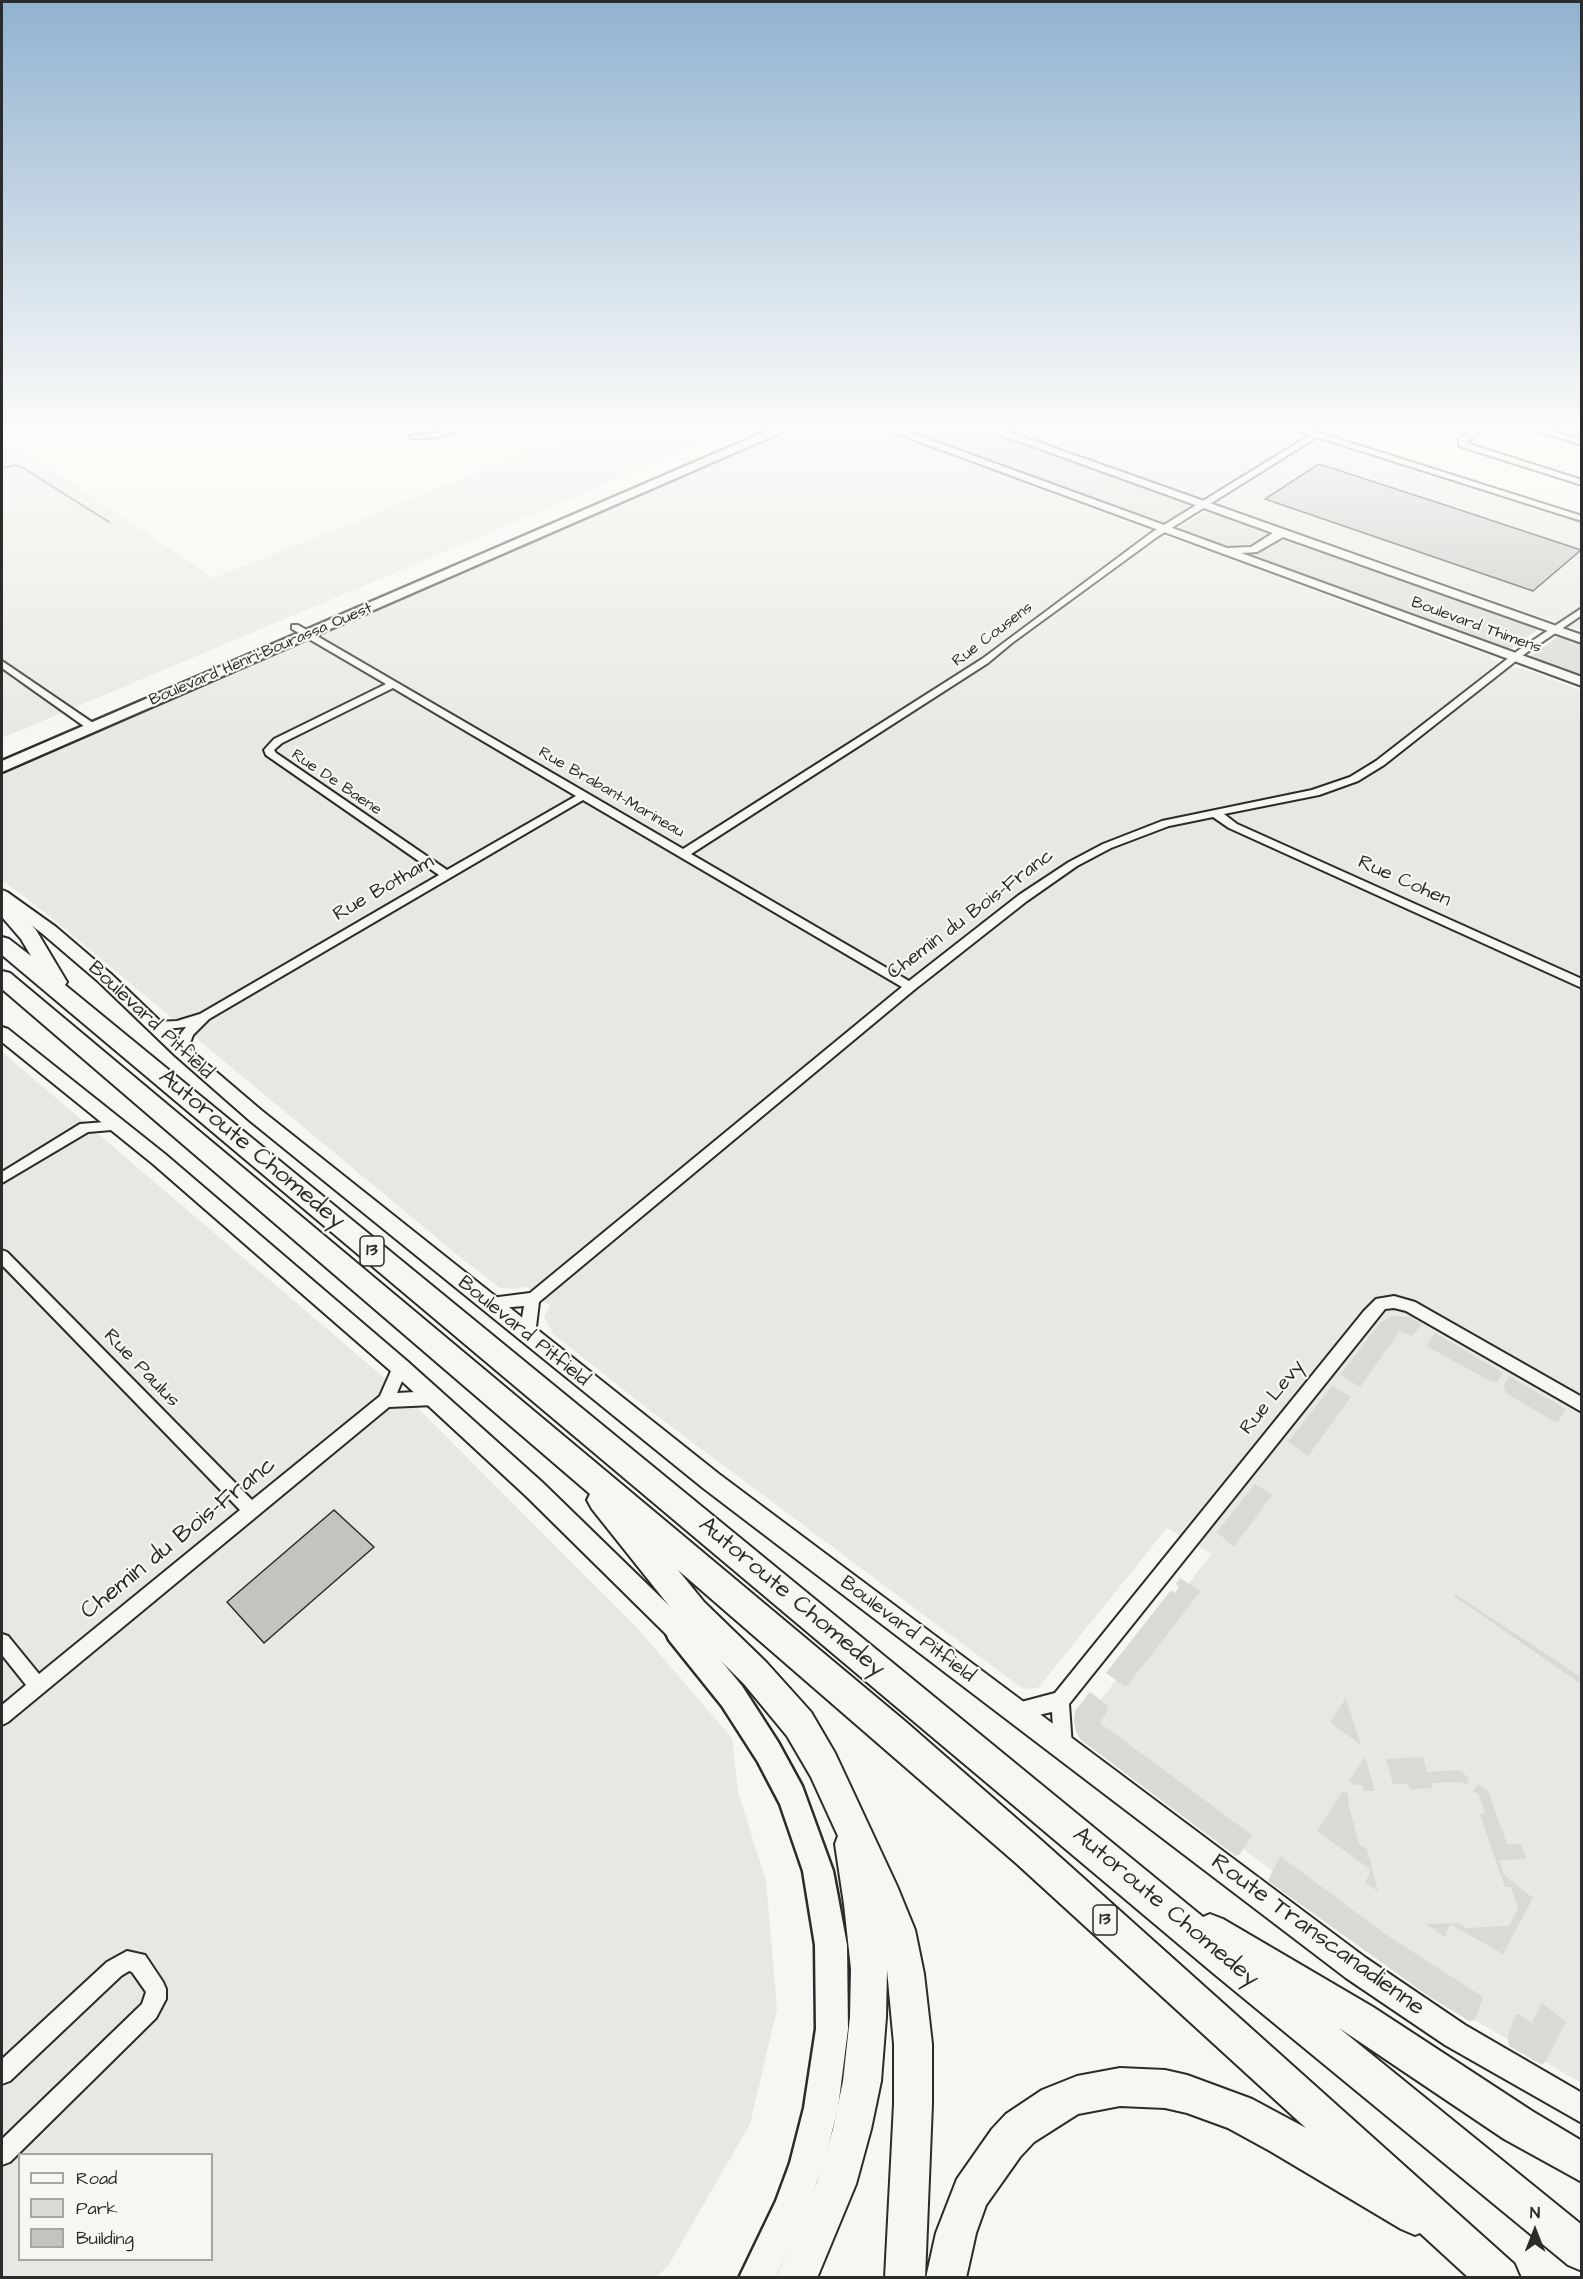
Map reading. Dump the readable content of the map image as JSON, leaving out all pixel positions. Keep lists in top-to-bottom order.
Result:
{
  "streets": {
    "highway": ["Autoroute Chomedey", "13"],
    "main road": [
      "Boulevard Thimens",
      "Boulevard Henri-Bourassa Ouest",
      "Boulevard Pitfield",
      "Route Transcanadienne"
    ],
    "street": [
      "Rue Cousens",
      "Rue De Baene",
      "Rue Brabant-Marineau",
      "Rue Cohen",
      "Rue Botham",
      "Chemin du Bois-Franc",
      "Rue Paulus",
      "Rue Levy"
    ]
  },
  "crossings": [
    ["Boulevard Thimens", "Chemin du Bois-Franc"],
    ["Rue Cousens", "Rue Brabant-Marineau"],
    ["Boulevard Henri-Bourassa Ouest", "Rue Brabant-Marineau"],
    ["Rue De Baene", "Rue Brabant-Marineau"],
    ["Rue De Baene", "Rue Botham"],
    ["Rue Brabant-Marineau", "Rue Botham"],
    ["Rue Brabant-Marineau", "Chemin du Bois-Franc"],
    ["Rue Cohen", "Chemin du Bois-Franc"],
    ["Rue Botham", "Boulevard Pitfield"],
    ["Chemin du Bois-Franc", "Rue Paulus"],
    ["Boulevard Pitfield", "Route Transcanadienne"]
  ],
  "legend": ["Road", "Park", "Building"],
  "north": "top"
}
